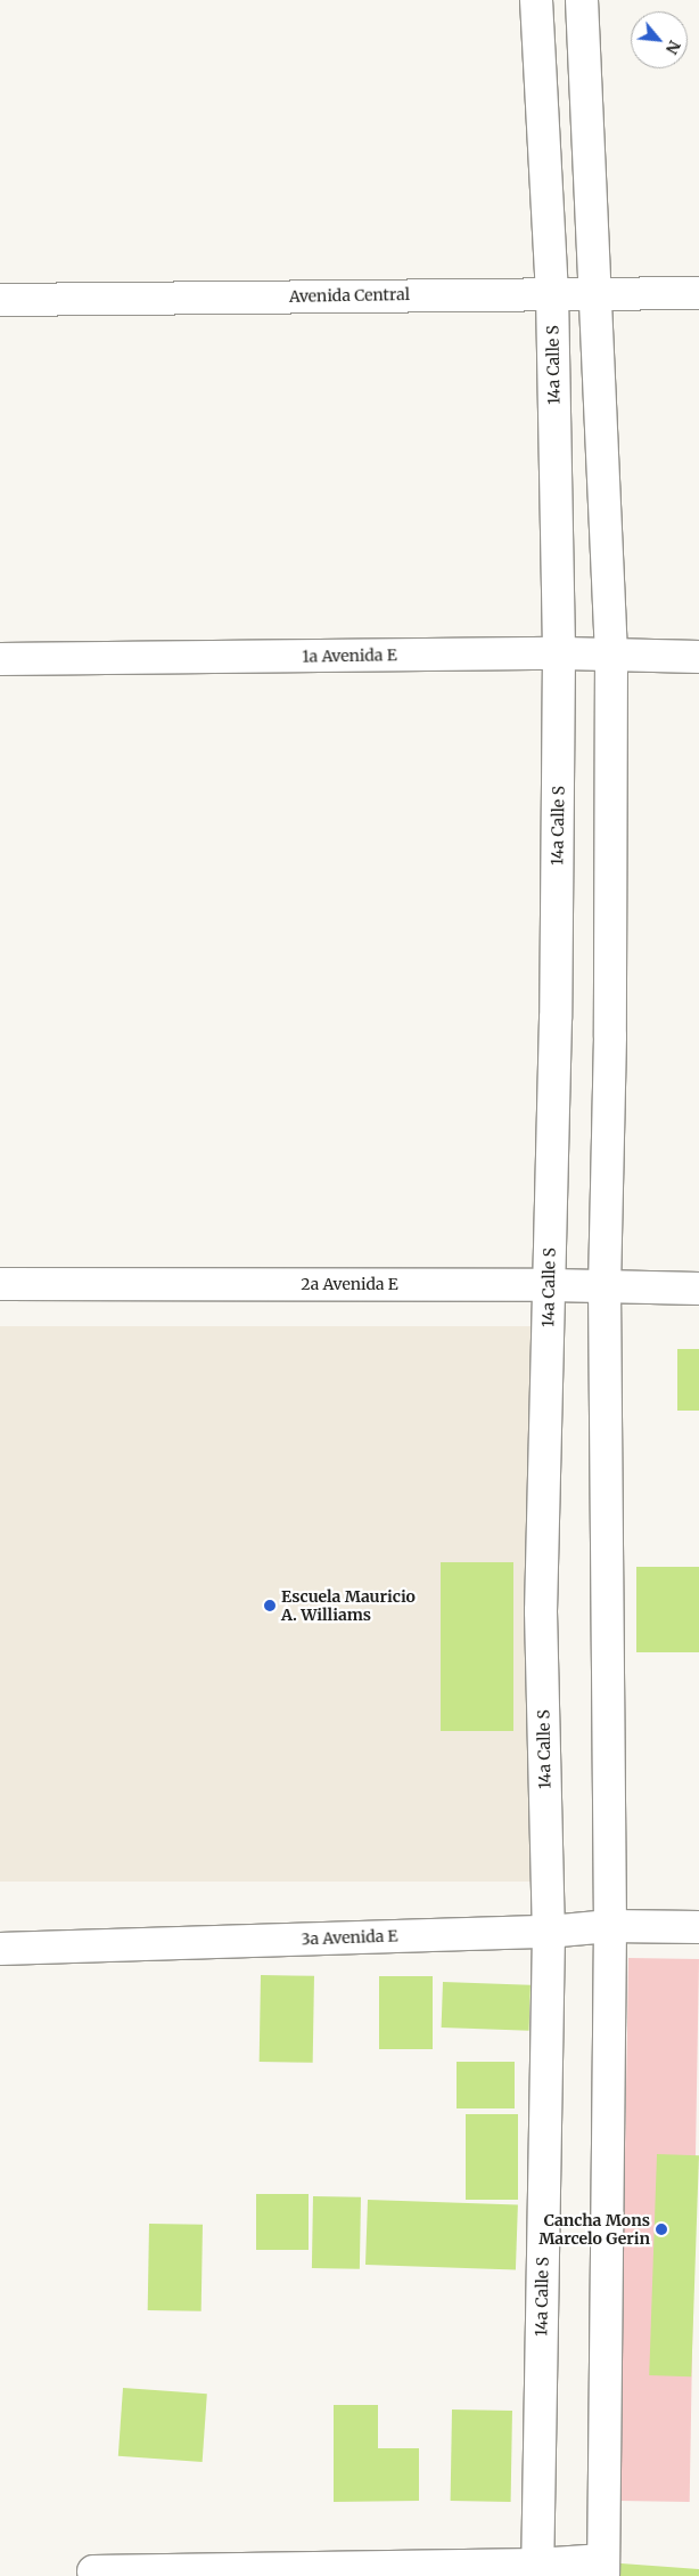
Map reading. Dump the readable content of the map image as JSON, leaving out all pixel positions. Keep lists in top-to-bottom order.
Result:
{
  "streets": {
    "street": [
      "Avenida Central",
      "14a Calle S",
      "1a Avenida E",
      "2a Avenida E",
      "3a Avenida E"
    ]
  },
  "crossings": [
    ["Avenida Central", "14a Calle S"],
    ["14a Calle S", "1a Avenida E"],
    ["14a Calle S", "2a Avenida E"],
    ["14a Calle S", "3a Avenida E"]
  ],
  "places": ["Escuela Mauricio A. Williams", "Cancha Mons Marcelo Gerin"],
  "north": "bottom right"
}
